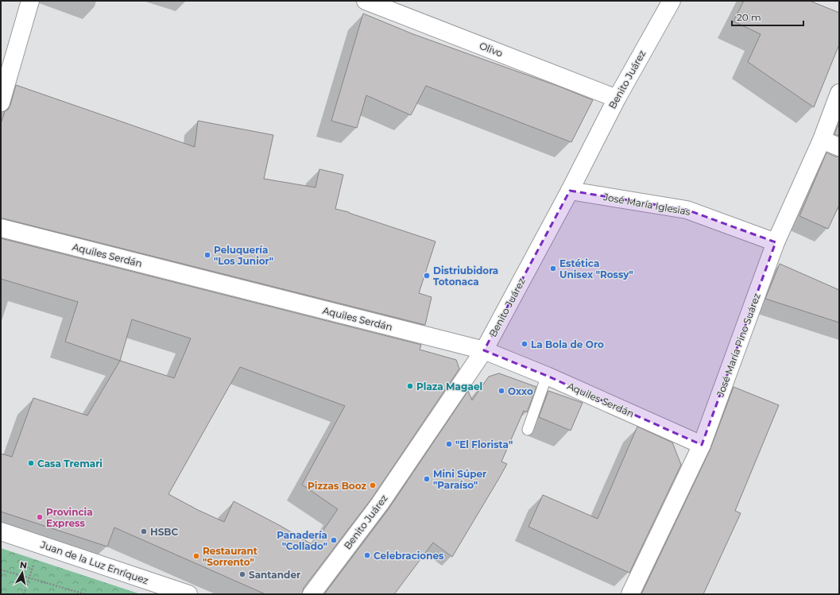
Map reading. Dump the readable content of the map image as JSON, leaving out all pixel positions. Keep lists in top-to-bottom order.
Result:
{
  "streets": {
    "street": [
      "Olivo",
      "Benito Juárez",
      "José María Iglesias",
      "Aquiles Serdán",
      "José María Pino Suárez",
      "Juan de la Luz Enríquez"
    ]
  },
  "crossings": [
    ["Olivo", "Benito Juárez"],
    ["Benito Juárez", "José María Iglesias"],
    ["Benito Juárez", "Aquiles Serdán"],
    ["José María Iglesias", "José María Pino Suárez"],
    ["Aquiles Serdán", "José María Pino Suárez"]
  ],
  "places": [
    "Peluquería \"Los Junior\"",
    "Estética Unisex \"Rossy\"",
    "Distriubidora Totonaca",
    "La Bola de Oro",
    "Plaza Magael",
    "Oxxo",
    "\"El Florista\"",
    "Casa Tremari",
    "Mini Súper \"Paraíso\"",
    "Pizzas Booz",
    "Provincia Express",
    "HSBC",
    "Panadería \"Collado\"",
    "Celebraciones",
    "Restaurant \"Sorrento\"",
    "Santander"
  ],
  "scale_bar": "20 m",
  "north": "top"
}
